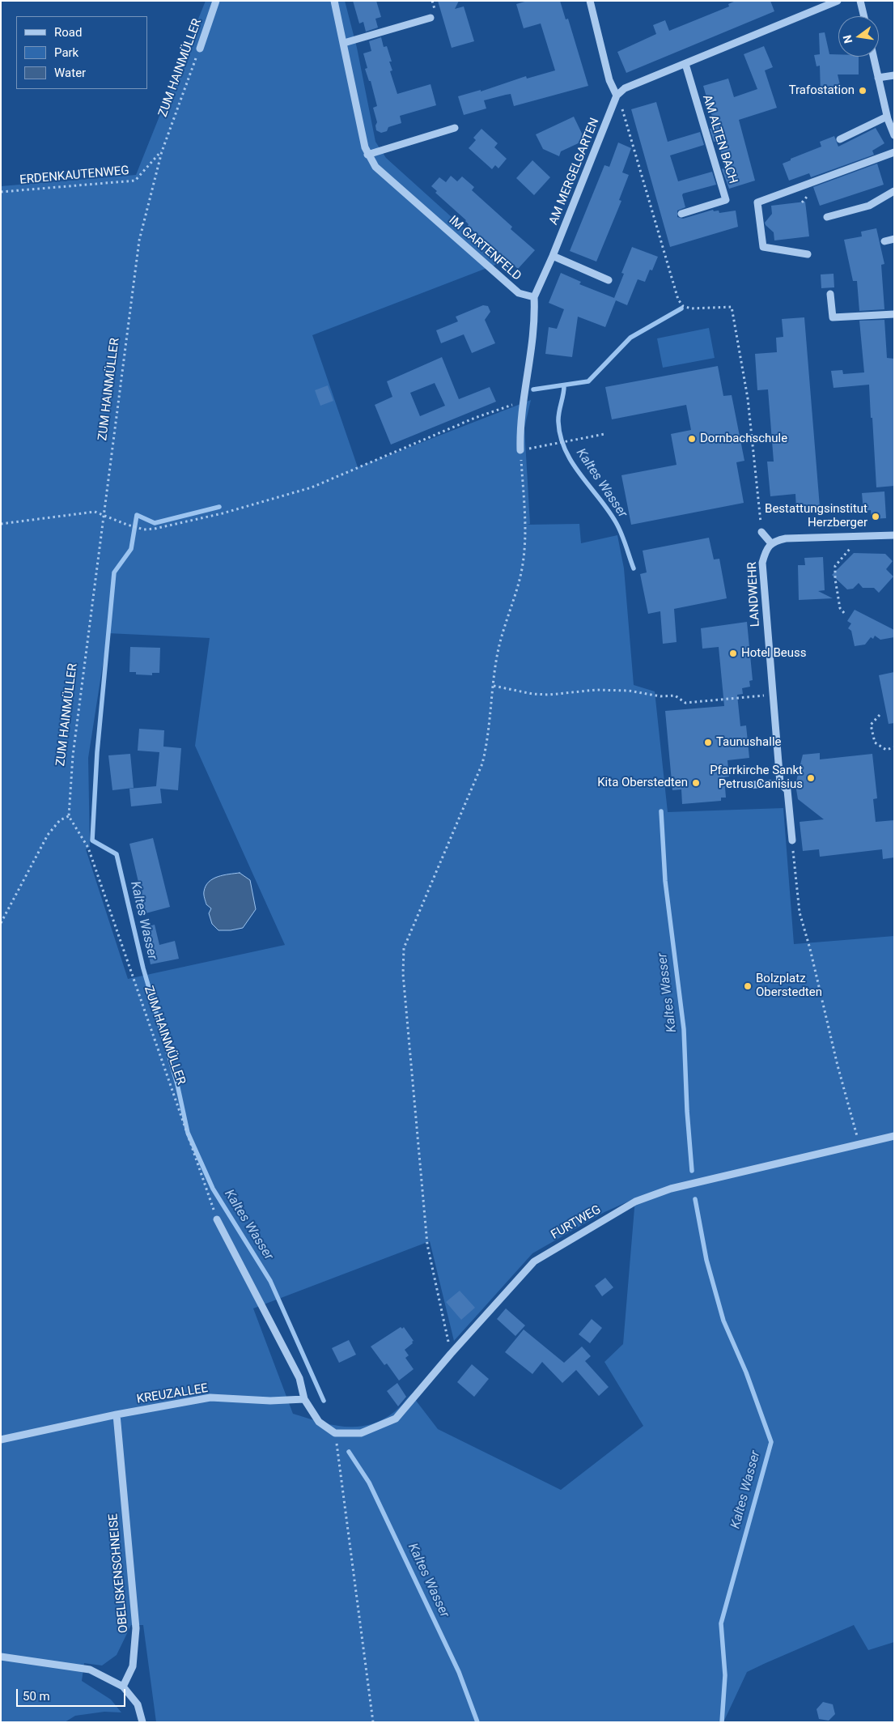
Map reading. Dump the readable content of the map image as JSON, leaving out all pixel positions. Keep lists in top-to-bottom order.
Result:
{
  "streets": {
    "street": [
      "ZUM HAINMÜLLER",
      "AM ALTEN BACH",
      "AM MERGELGARTEN",
      "IM GARTENFELD",
      "LANDWEHR",
      "FURTWEG",
      "KREUZALLEE",
      "OBELISKENSCHNEISE"
    ],
    "path": ["ERDENKAUTENWEG"]
  },
  "crossings": [
    ["ZUM HAINMÜLLER", "ERDENKAUTENWEG"],
    ["AM MERGELGARTEN", "IM GARTENFELD"],
    ["KREUZALLEE", "OBELISKENSCHNEISE"]
  ],
  "water": ["Kaltes Wasser"],
  "places": [
    "Trafostation",
    "Dornbachschule",
    "Bestattungsinstitut Herzberger",
    "Hotel Beuss",
    "Taunushalle",
    "Pfarrkirche Sankt Petrus Canisius",
    "Kita Oberstedten",
    "Bolzplatz Oberstedten"
  ],
  "legend": ["Road", "Park", "Water"],
  "scale_bar": "50 m",
  "north": "left"
}
